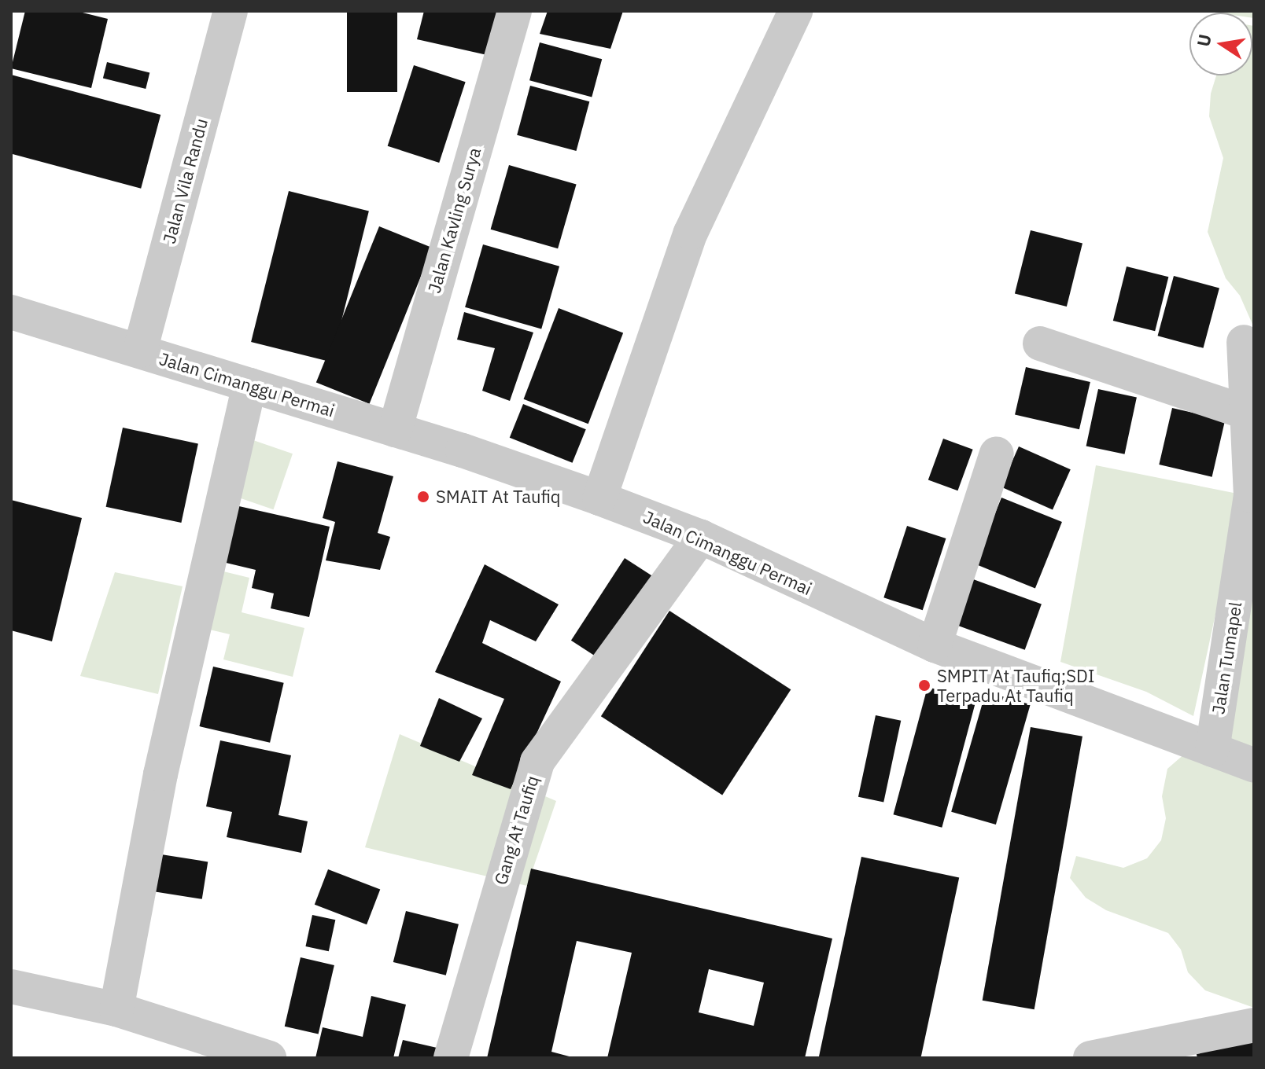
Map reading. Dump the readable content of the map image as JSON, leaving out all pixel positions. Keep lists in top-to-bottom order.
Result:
{
  "streets": {
    "street": [
      "Jalan Vila Randu",
      "Jalan Kavling Surya",
      "Jalan Cimanggu Permai",
      "Jalan Tumapel",
      "Gang At Taufiq"
    ]
  },
  "crossings": [
    ["Jalan Vila Randu", "Jalan Cimanggu Permai"],
    ["Jalan Kavling Surya", "Jalan Cimanggu Permai"],
    ["Jalan Cimanggu Permai", "Jalan Tumapel"],
    ["Jalan Cimanggu Permai", "Gang At Taufiq"]
  ],
  "places": ["SMAIT At Taufiq", "SMPIT At Taufiq;SDI Terpadu At Taufiq"],
  "north": "left"
}
